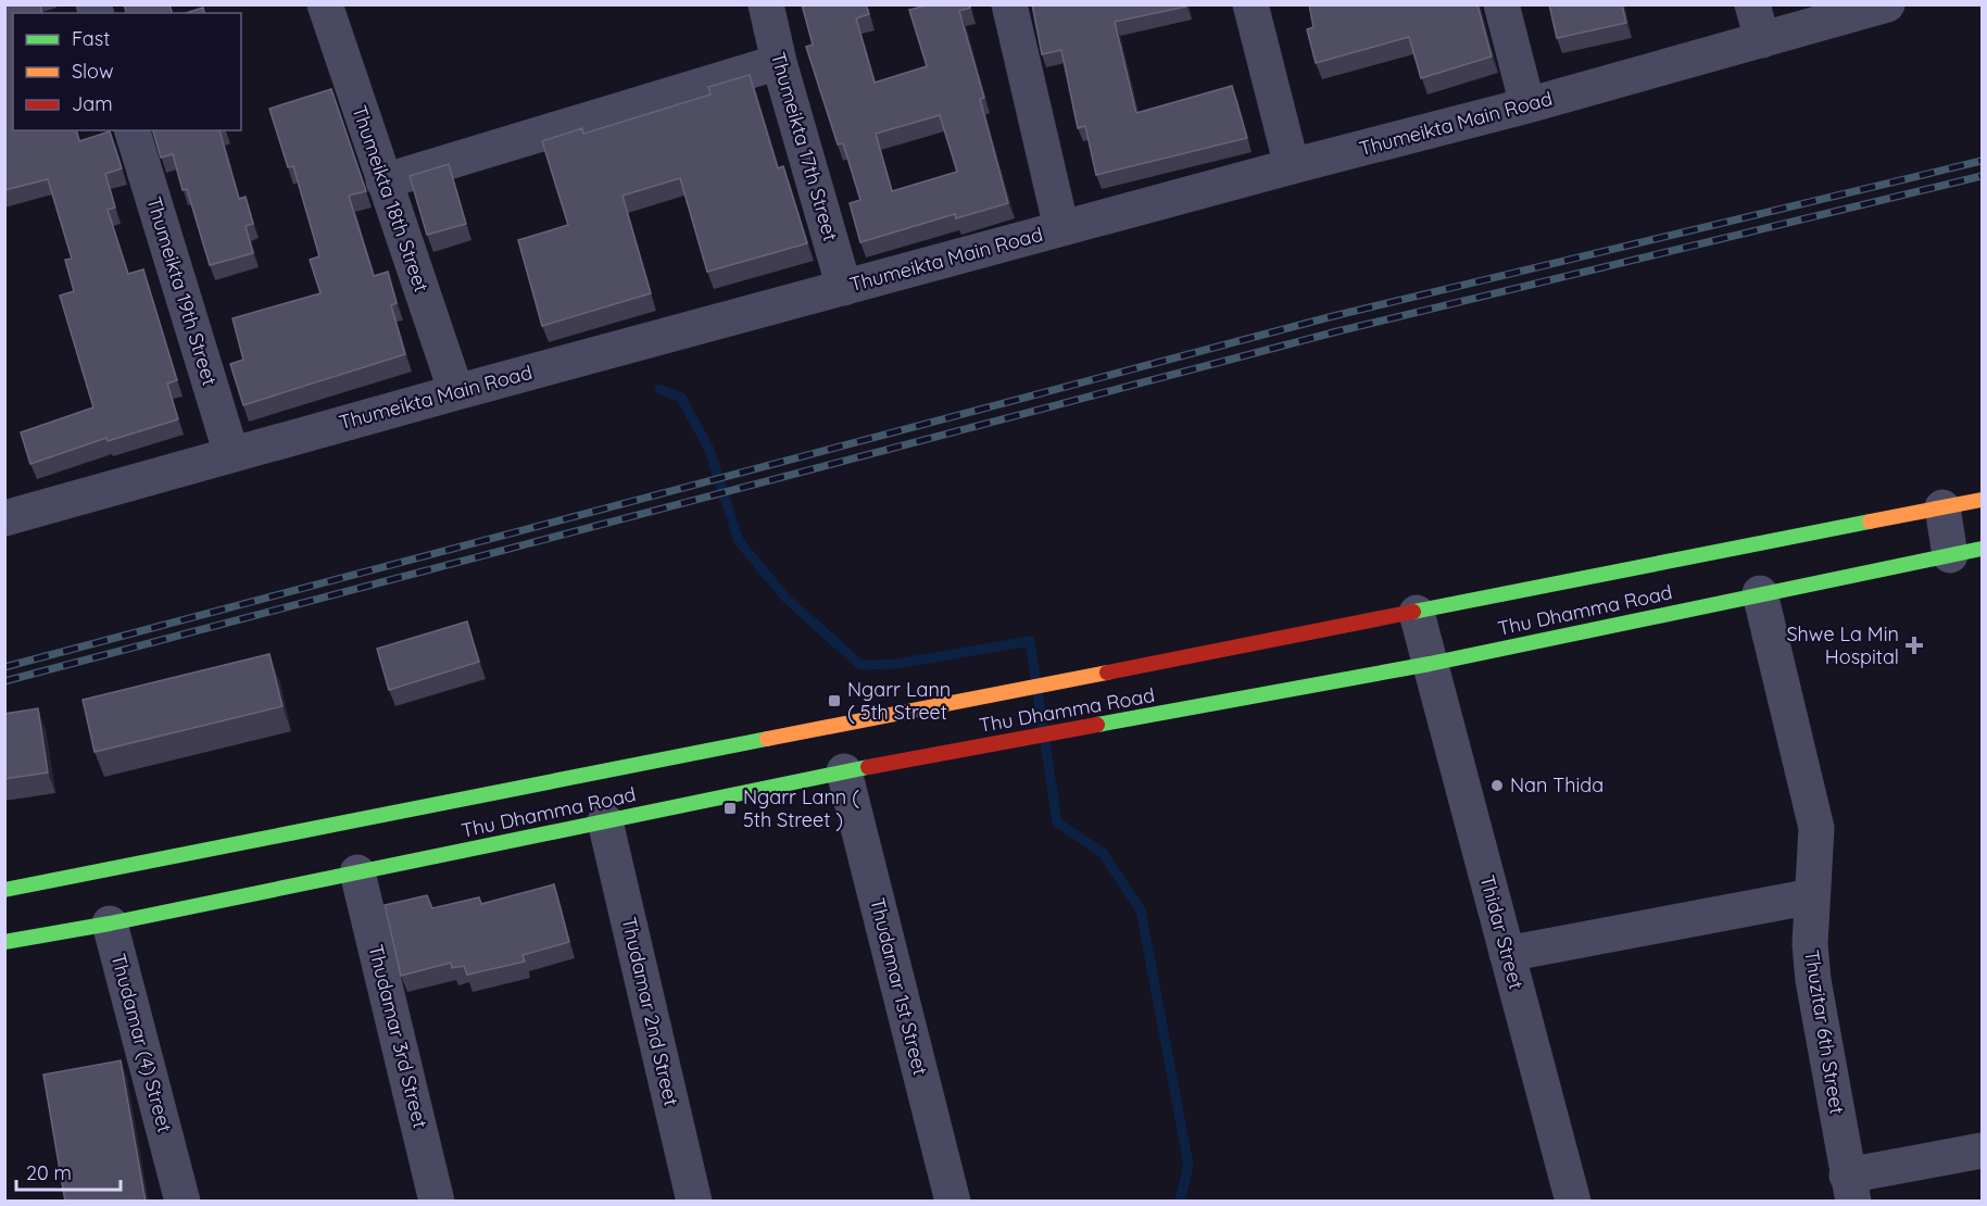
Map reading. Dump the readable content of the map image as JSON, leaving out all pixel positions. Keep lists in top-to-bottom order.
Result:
{
  "streets": {
    "main road": ["Thu Dhamma Road"],
    "street": [
      "Thumeikta Main Road",
      "Thumeikta 17th Street",
      "Thumeikta 18th Street",
      "Thumeikta 19th Street",
      "Thidar Street",
      "Thudamar 1st Street",
      "Thudamar 2nd Street",
      "Thuzitar 6th Street",
      "Thudamar 3rd Street",
      "Thudamar (4) Street"
    ]
  },
  "crossings": [
    ["Thumeikta Main Road", "Thumeikta 17th Street"],
    ["Thumeikta Main Road", "Thumeikta 18th Street"],
    ["Thumeikta Main Road", "Thumeikta 19th Street"],
    ["Thu Dhamma Road", "Thidar Street"],
    ["Thu Dhamma Road", "Thudamar 1st Street"],
    ["Thu Dhamma Road", "Thudamar 2nd Street"],
    ["Thu Dhamma Road", "Thuzitar 6th Street"],
    ["Thu Dhamma Road", "Thudamar 3rd Street"],
    ["Thu Dhamma Road", "Thudamar (4) Street"]
  ],
  "places": {
    "health": ["Shwe La Min Hospital"],
    "transit": ["Ngarr Lann ( 5th Street", "Ngarr Lann ( 5th Street )"],
    "other": ["Nan Thida"]
  },
  "legend": ["Fast", "Slow", "Jam"],
  "scale_bar": "20 m"
}
